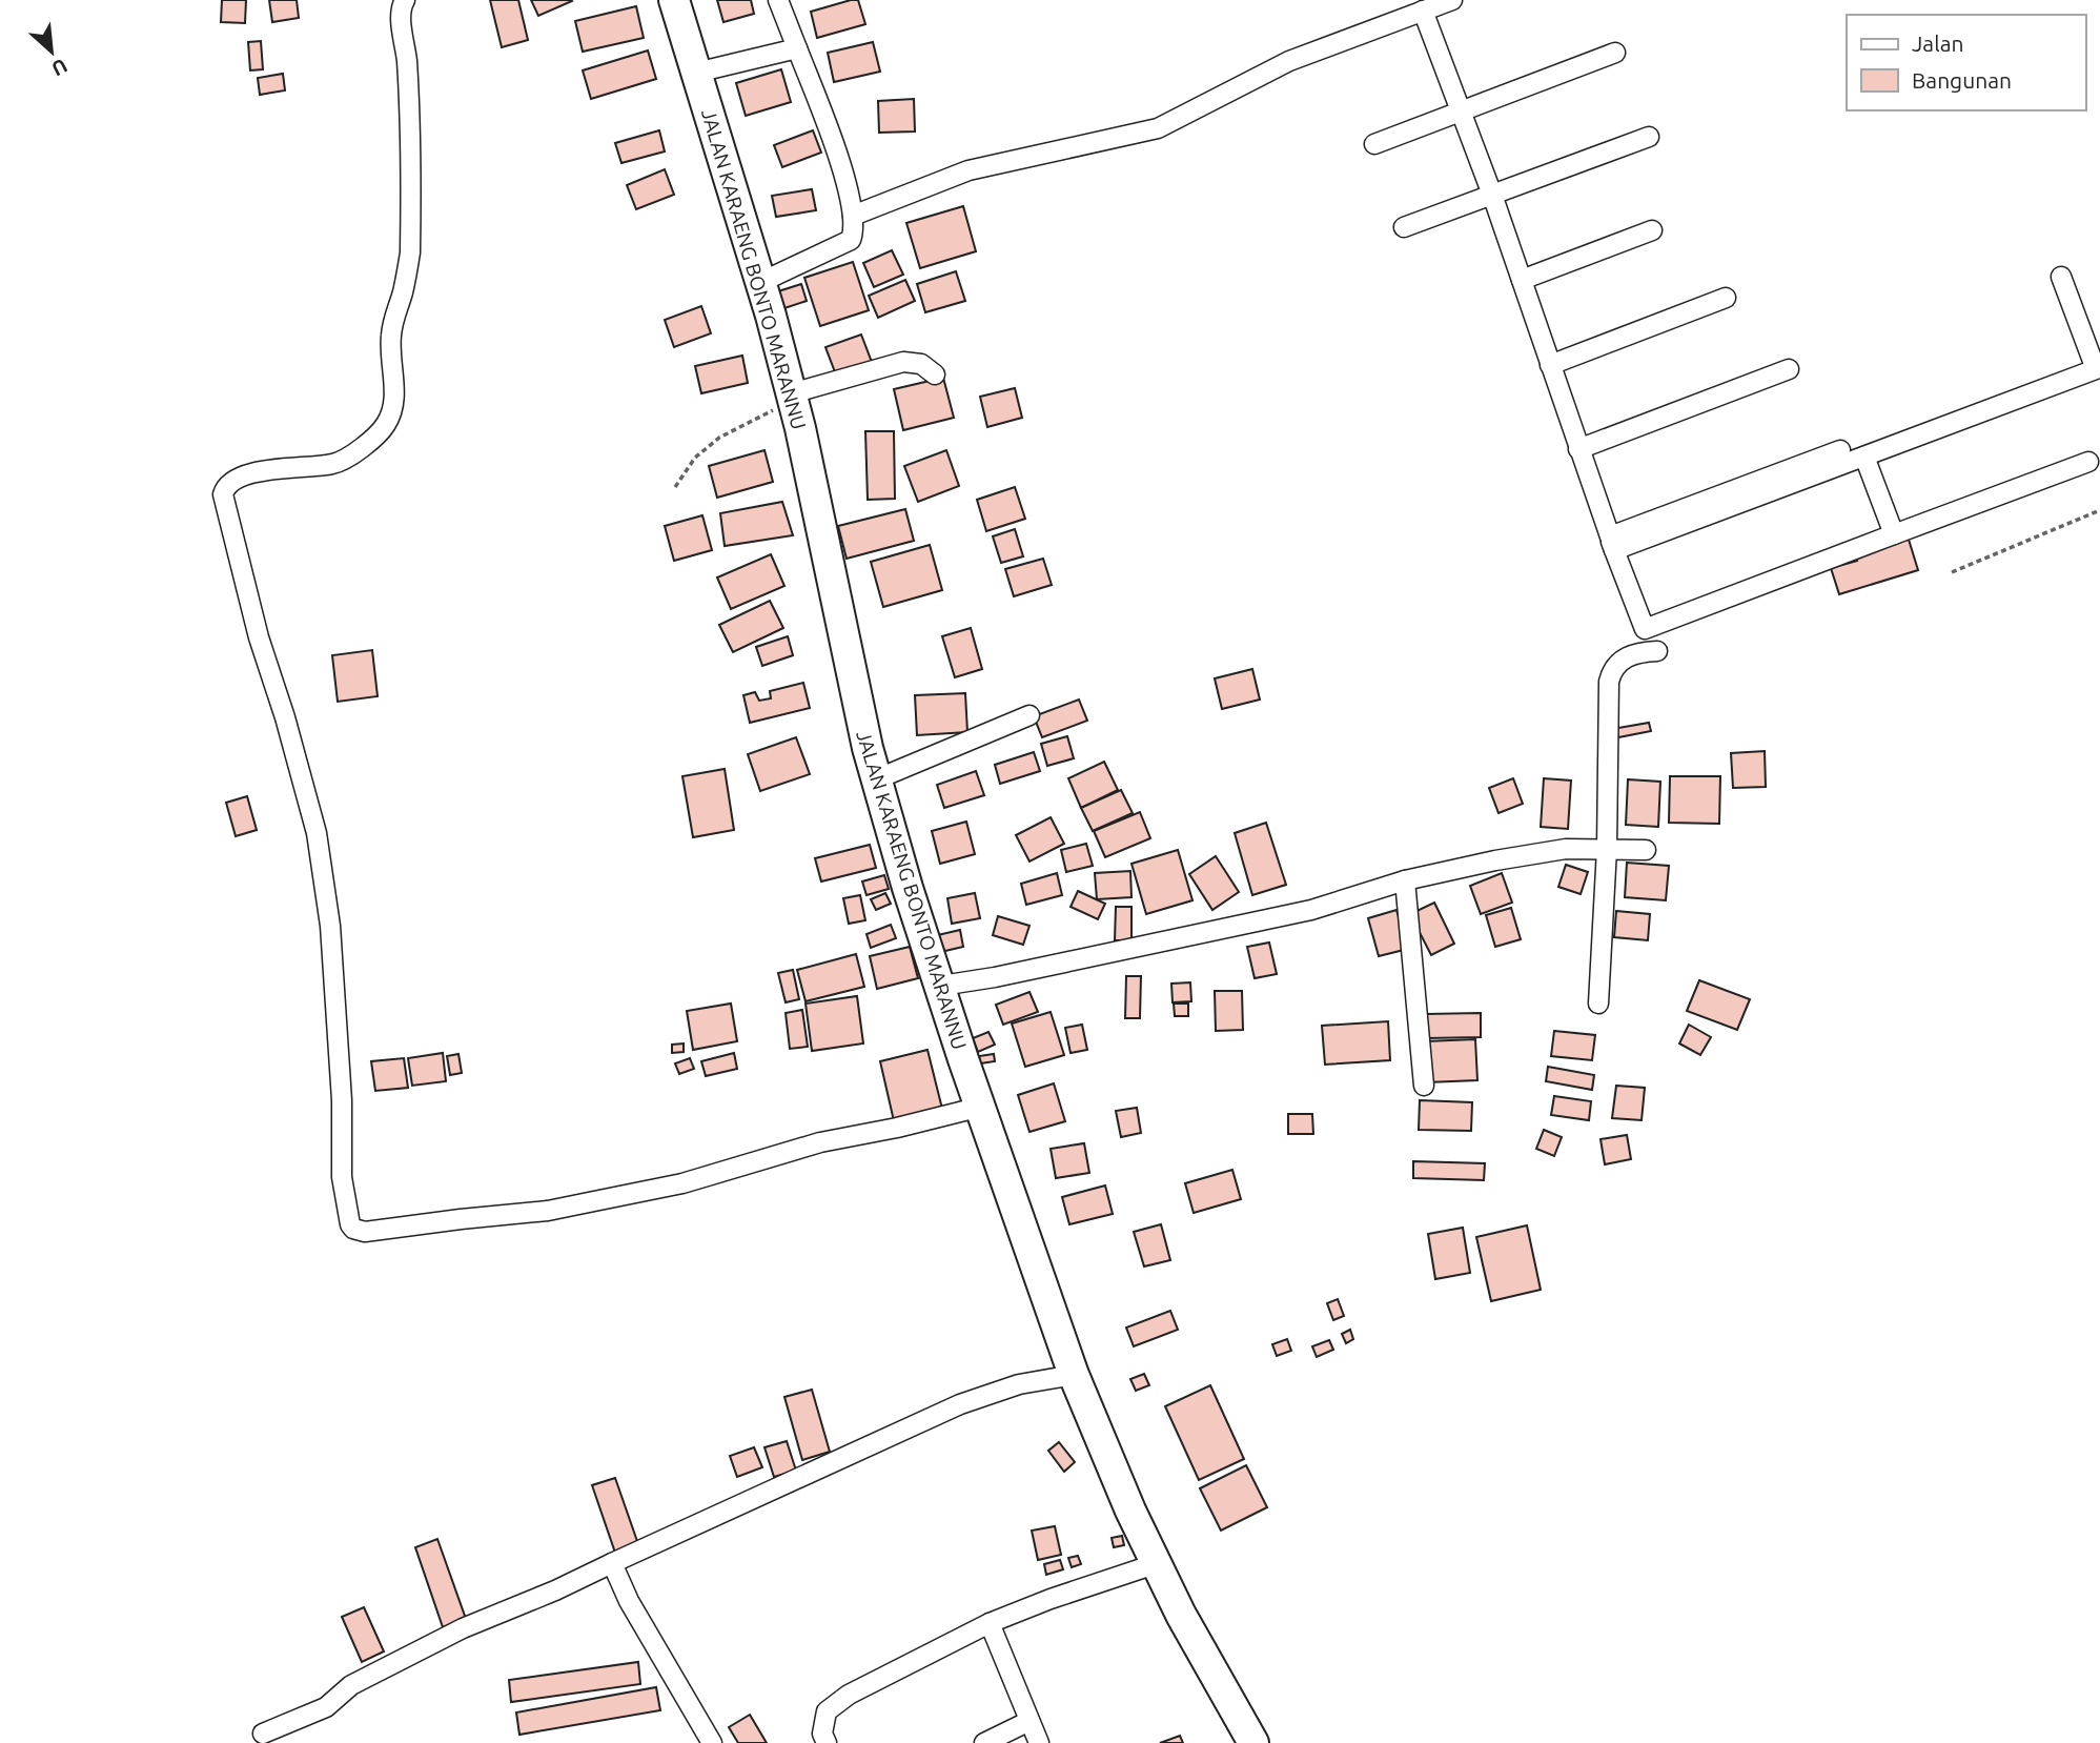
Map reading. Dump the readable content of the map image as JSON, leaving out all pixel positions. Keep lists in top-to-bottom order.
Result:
{
  "streets": {
    "main road": ["JALAN KARAENG BONTO MARANNU"]
  },
  "legend": ["Jalan", "Bangunan"],
  "north": "bottom right"
}
